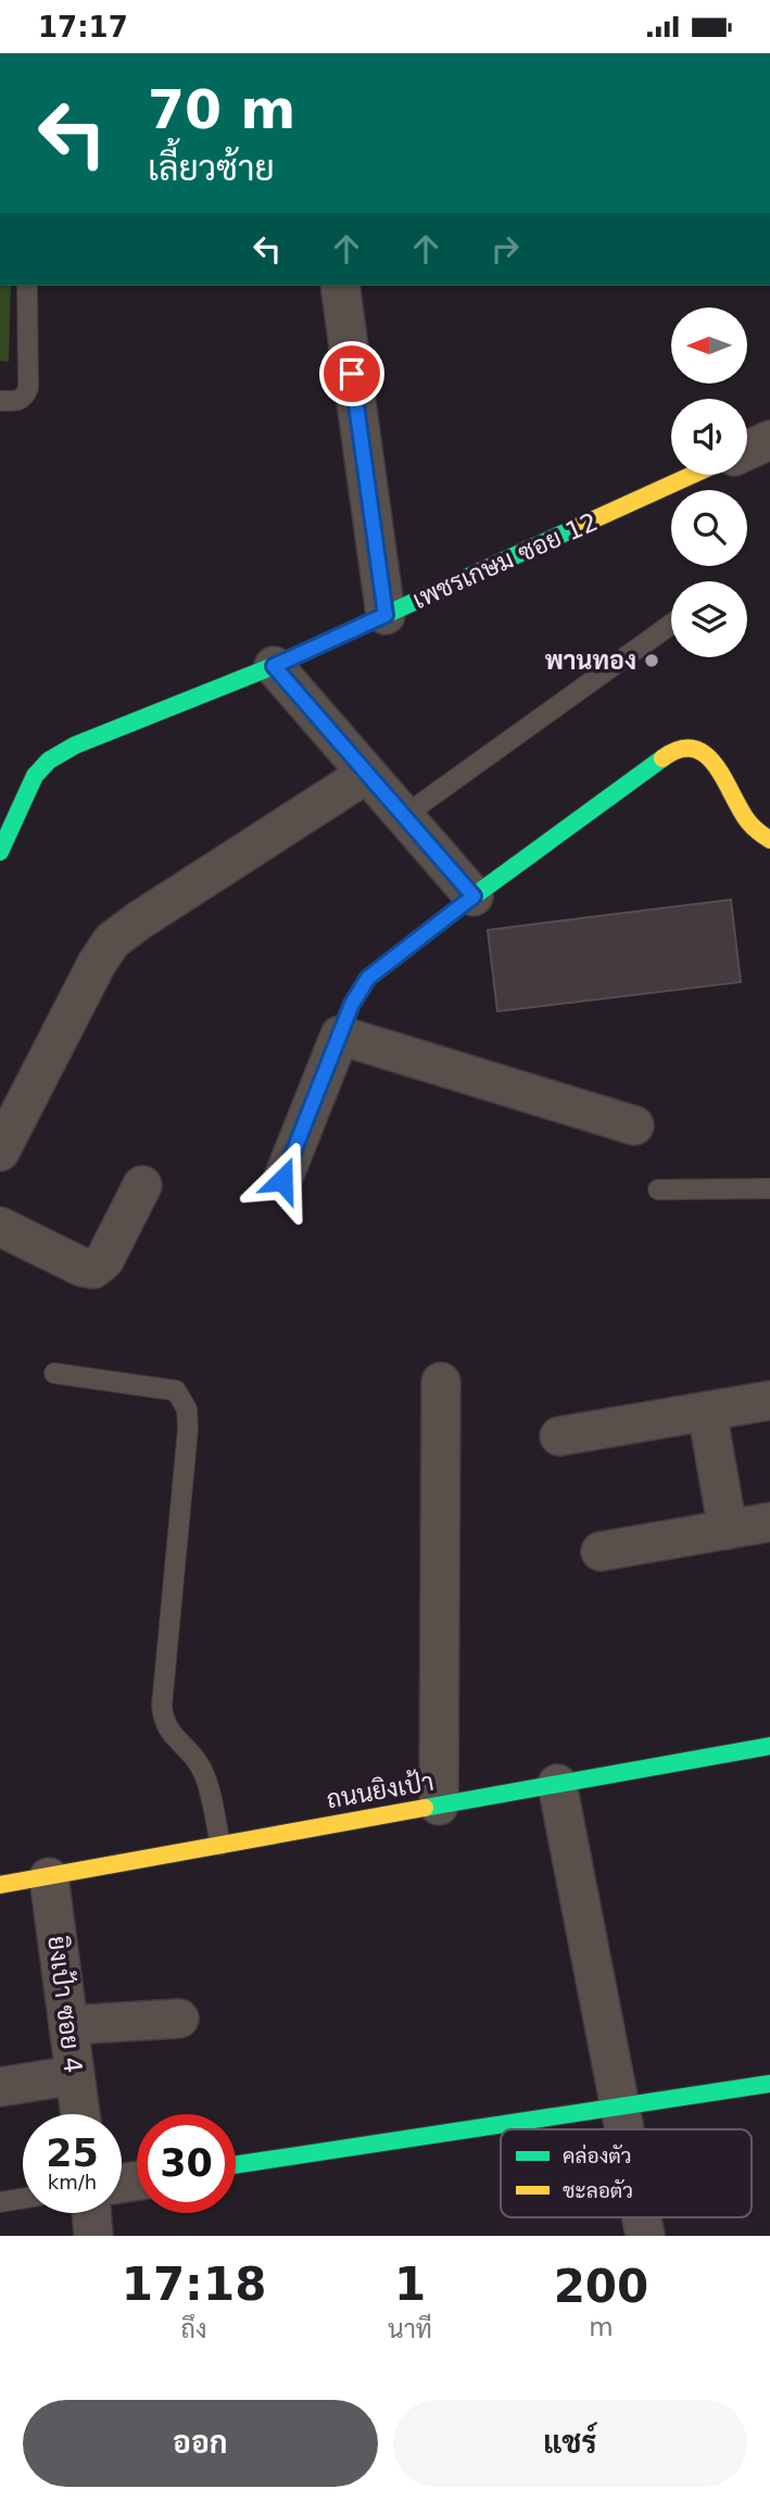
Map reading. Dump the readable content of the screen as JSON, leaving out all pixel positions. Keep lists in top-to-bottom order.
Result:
{
  "streets": {
    "street": ["เพชรเกษม ซอย 12", "ถนนยิงเป้า", "ยิงเป้า ซอย 4"]
  },
  "crossings": [
    ["ถนนยิงเป้า", "ยิงเป้า ซอย 4"]
  ],
  "places": ["พานทอง"],
  "legend": ["คล่องตัว", "ชะลอตัว"],
  "north": "left",
  "page": {
    "status": "17:17",
    "turn": ["70 m", "เลี้ยวซ้าย"],
    "speed": "25 km/h",
    "limit": "30",
    "eta": [
      "17:18",
      "ถึง",
      "1",
      "นาที",
      "200",
      "m"
    ],
    "buttons": ["ออก", "แชร์"]
  }
}
